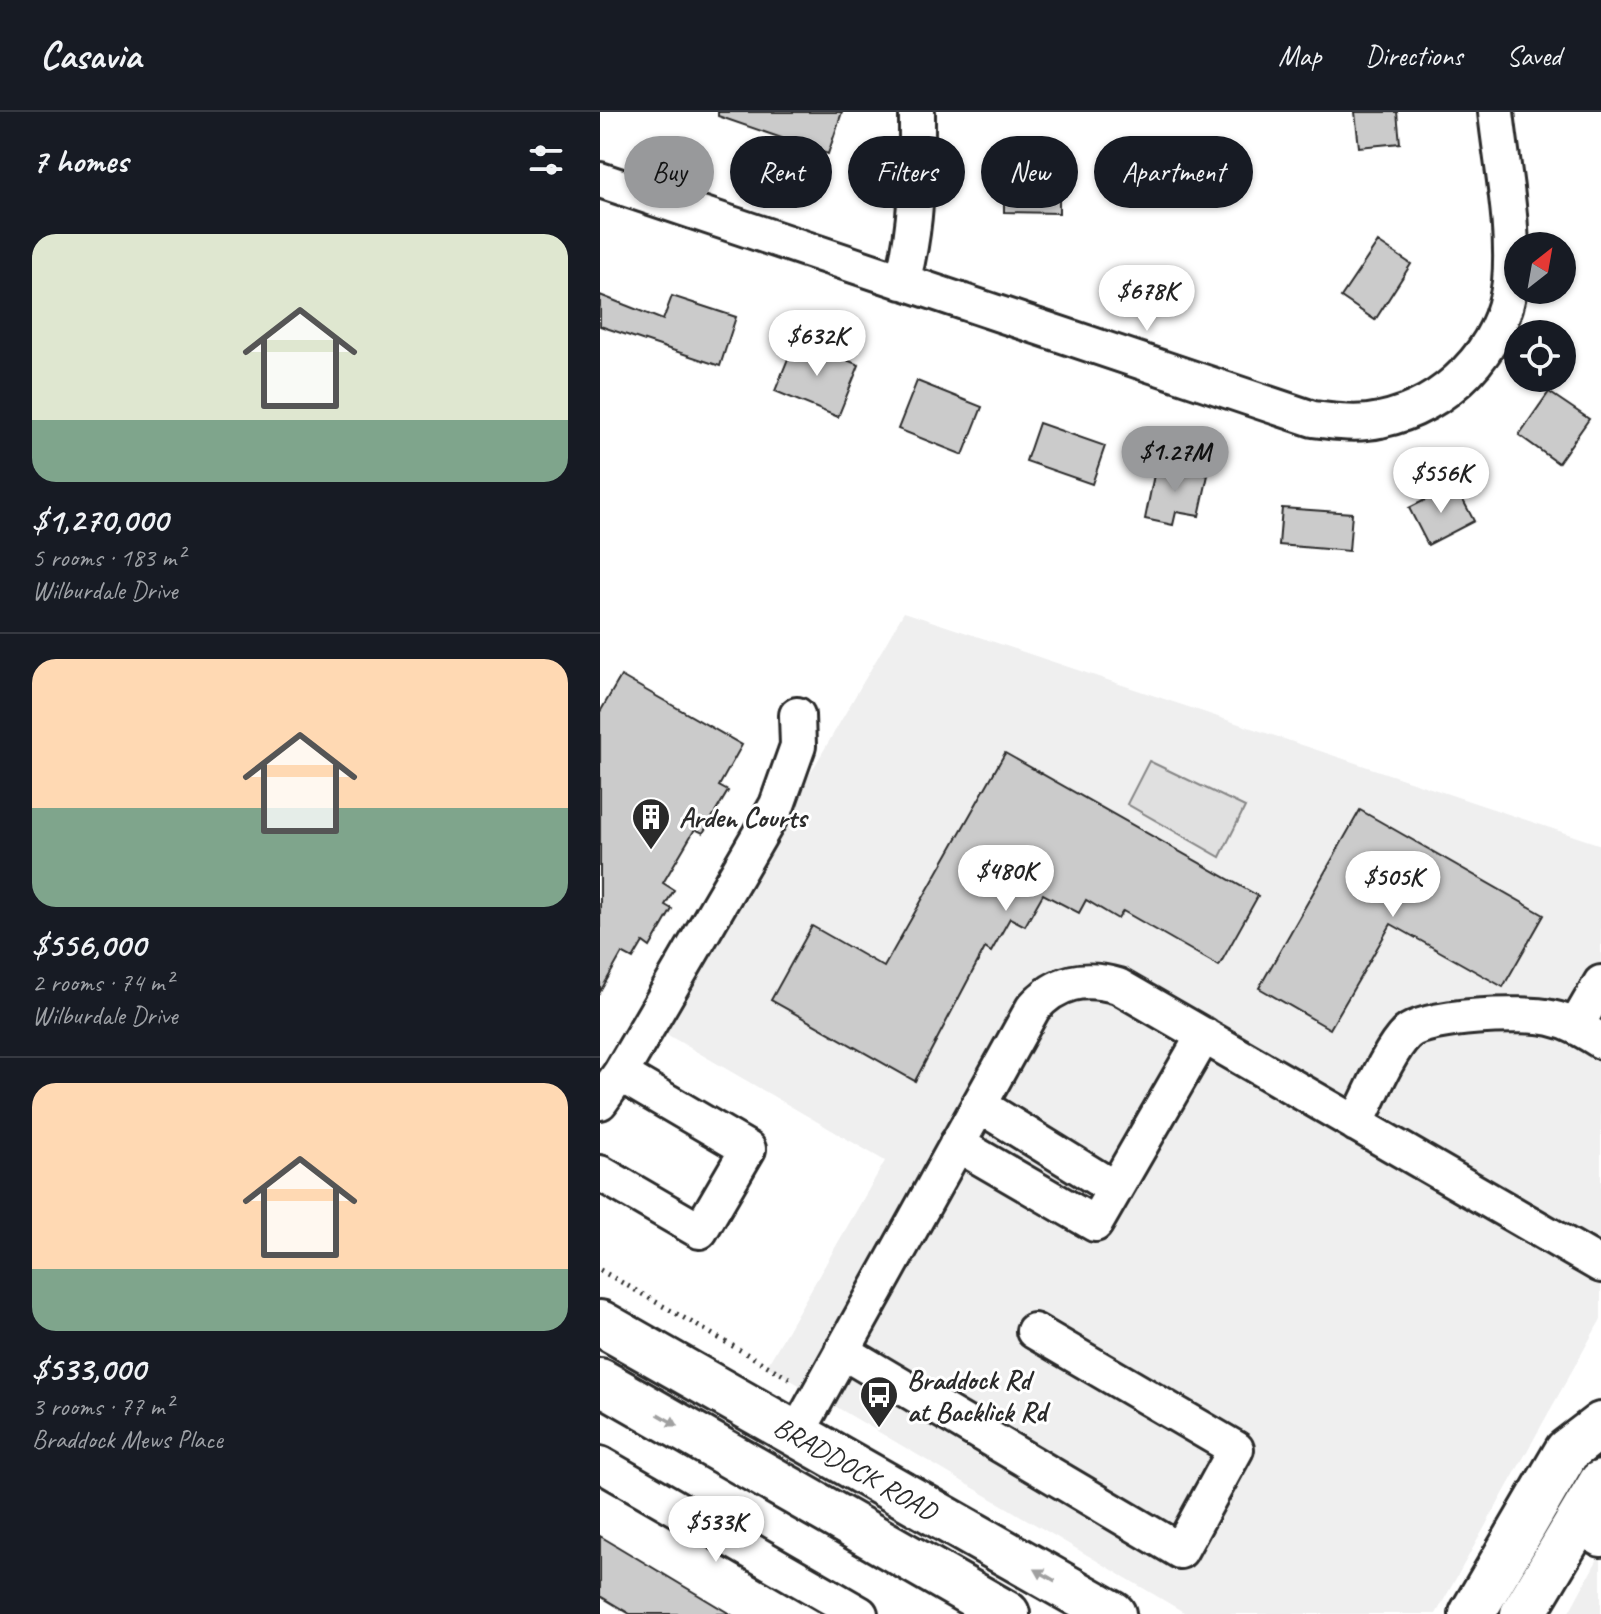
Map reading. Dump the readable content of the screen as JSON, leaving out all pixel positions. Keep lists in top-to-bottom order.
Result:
{
  "streets": {
    "main road": ["BRADDOCK ROAD"]
  },
  "places": {
    "building": ["Arden Courts"],
    "bus stop": ["Braddock Rd at Backlick Rd"]
  },
  "north": "top right",
  "page": {
    "header": "Casavia",
    "nav": ["Map", "Directions", "Saved"],
    "heading": "7 homes",
    "chip": [
      "Buy",
      "Rent",
      "Filters",
      "New",
      "Apartment"
    ],
    "list": [
      {
        "name": "$1,270,000",
        "note": "5 rooms · 183 m² · Wilburdale Drive"
      },
      {
        "name": "$556,000",
        "note": "2 rooms · 74 m² · Wilburdale Drive"
      },
      {
        "name": "$533,000",
        "note": "3 rooms · 77 m² · Braddock Mews Place"
      }
    ],
    "price": [
      "$678K",
      "$632K",
      "$1.27M",
      "$556K",
      "$480K",
      "$505K",
      "$533K"
    ]
  }
}
